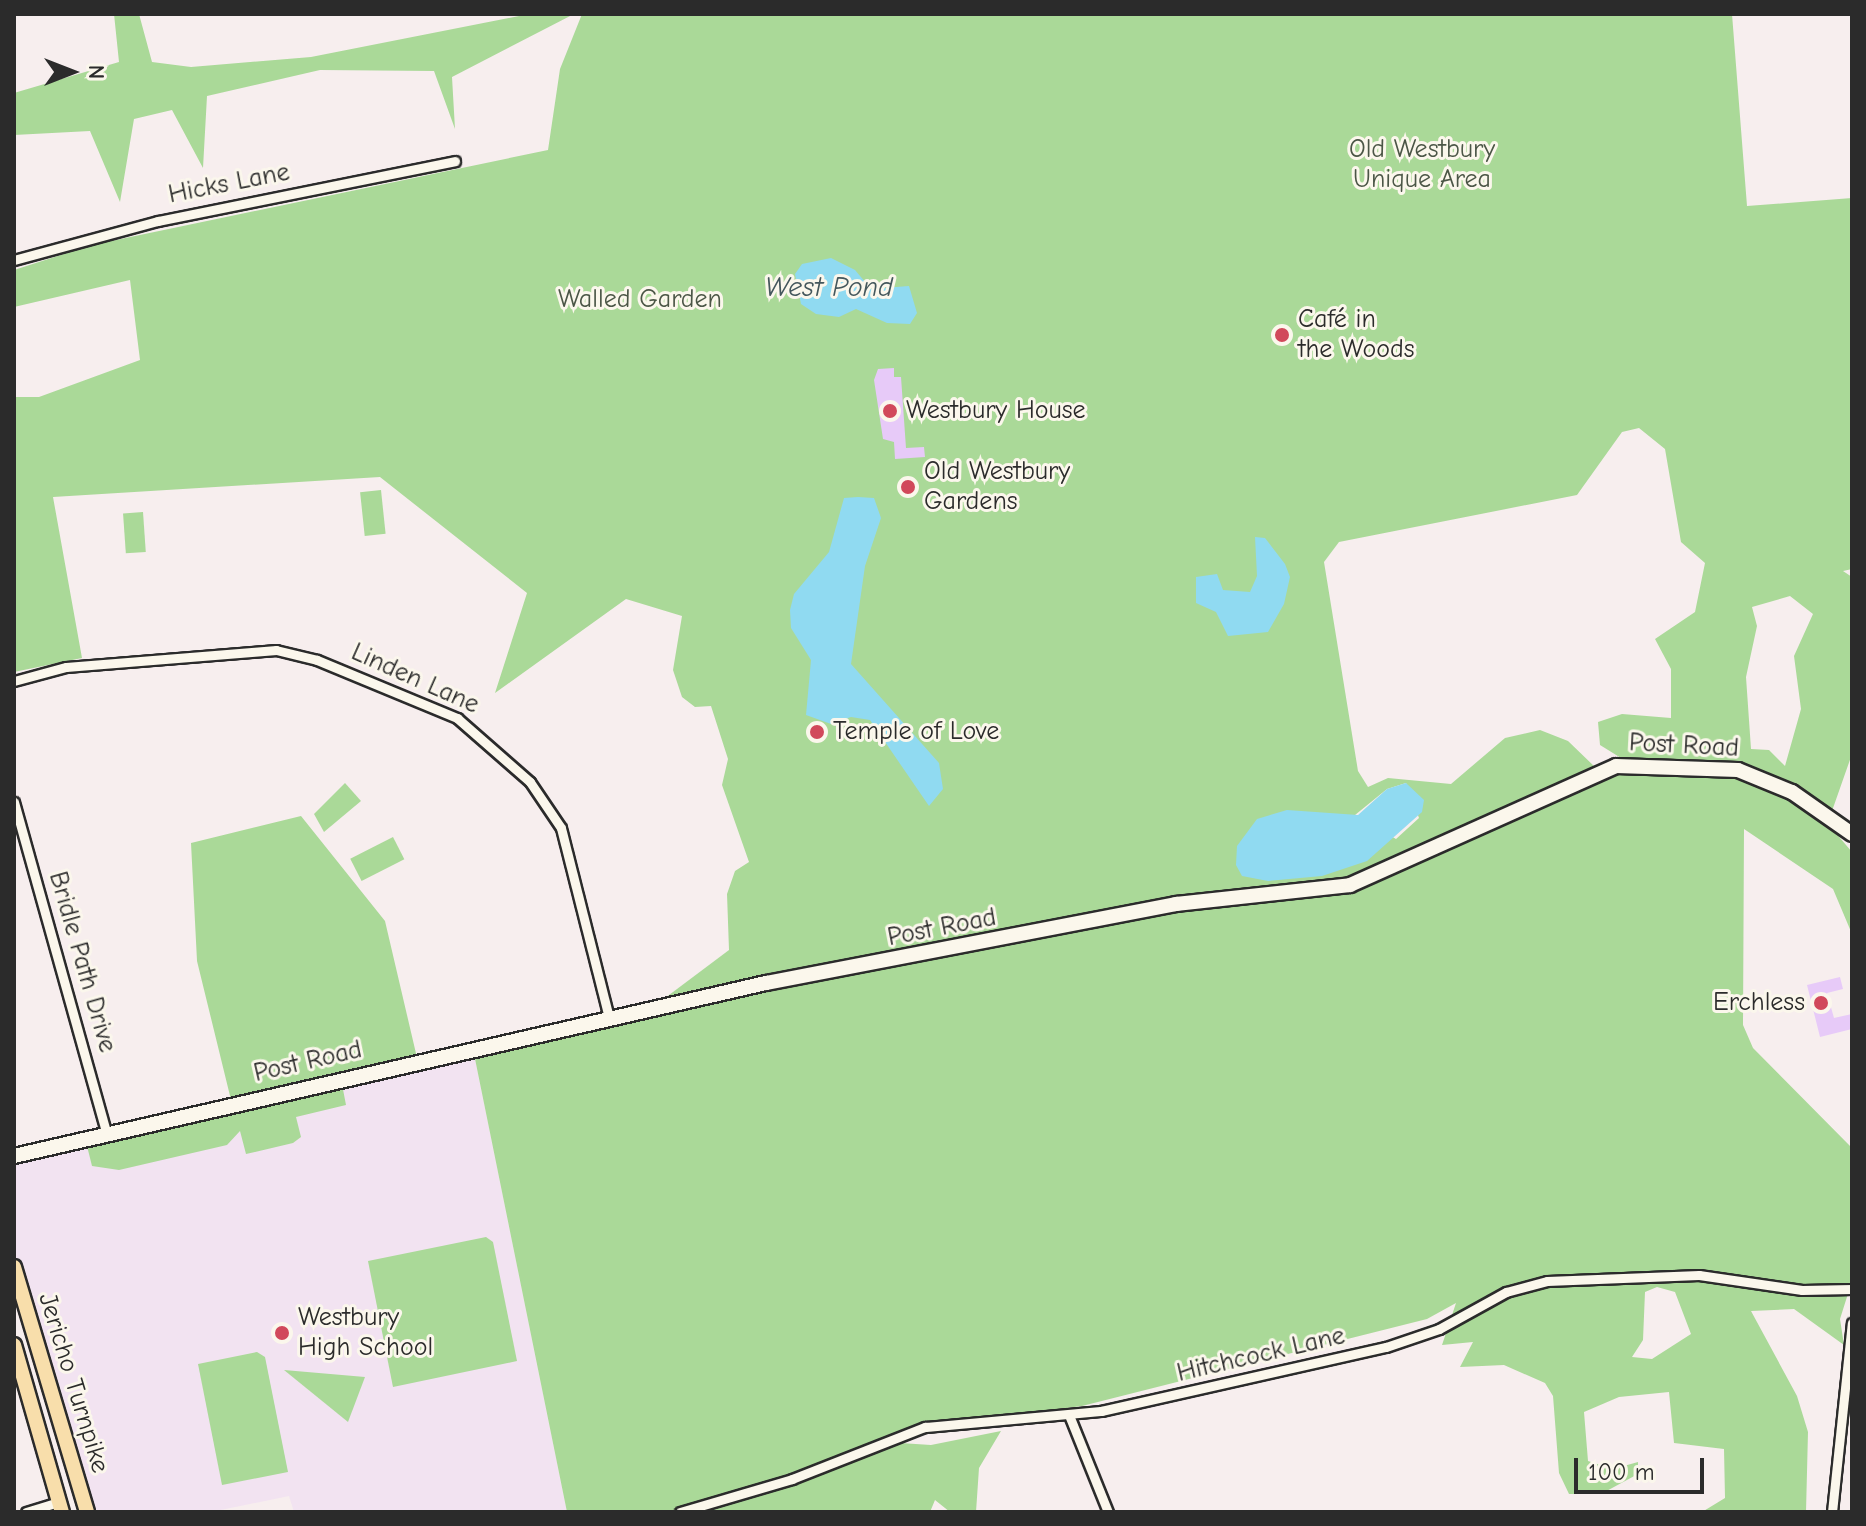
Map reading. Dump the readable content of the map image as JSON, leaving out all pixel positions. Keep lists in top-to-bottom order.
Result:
{
  "streets": {
    "main road": ["Post Road", "Jericho Turnpike"],
    "street": [
      "Hicks Lane",
      "Linden Lane",
      "Bridle Path Drive",
      "Hitchcock Lane"
    ]
  },
  "crossings": [
    ["Linden Lane", "Post Road"],
    ["Post Road", "Bridle Path Drive"]
  ],
  "water": ["West Pond"],
  "parks": ["Old Westbury Unique Area", "Walled Garden"],
  "places": [
    "Café in the Woods",
    "Westbury House",
    "Old Westbury Gardens",
    "Temple of Love",
    "Erchless",
    "Westbury High School"
  ],
  "scale_bar": "100 m",
  "north": "right"
}
